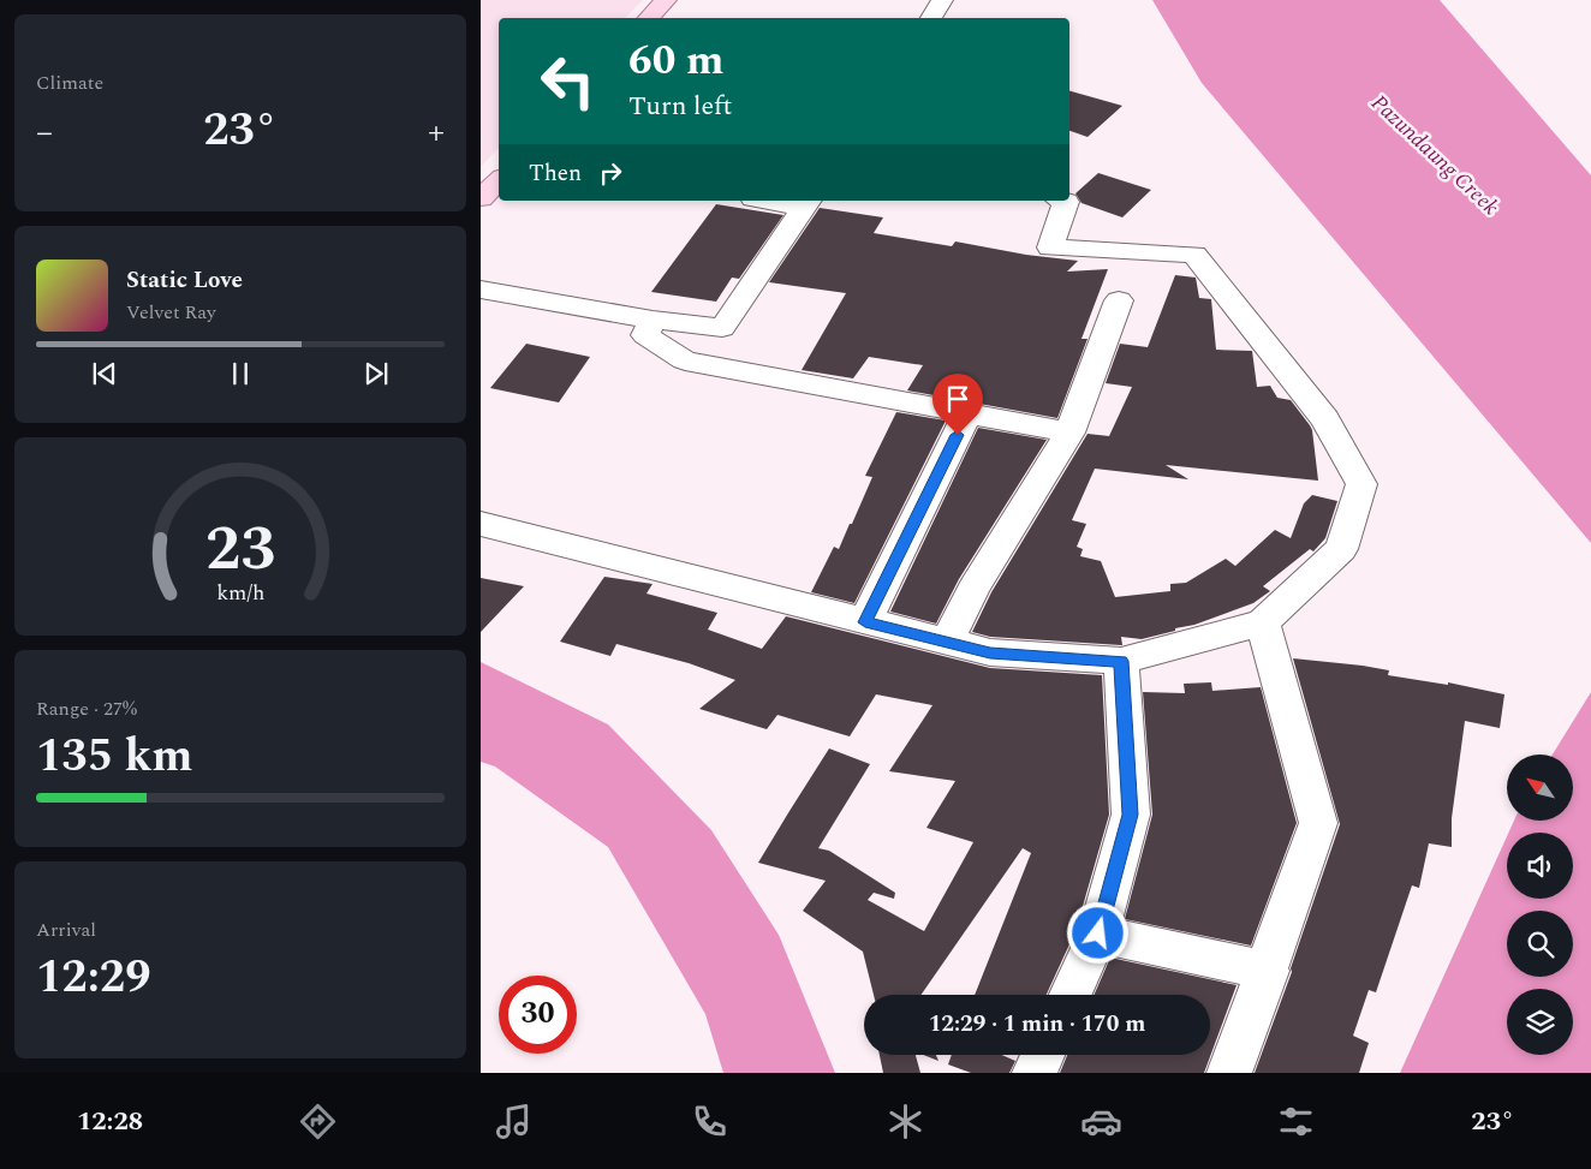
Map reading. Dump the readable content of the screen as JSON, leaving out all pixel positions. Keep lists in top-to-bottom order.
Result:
{
  "water": ["Pazundaung Creek"],
  "north": "top left",
  "page": {
    "tile": [
      "Climate",
      ["Range · 27%", "135 km"],
      ["Arrival", "12:29"]
    ],
    "turn": ["60 m", "Turn left"],
    "heat": ["−", "23°", "+"],
    "then": "Then",
    "song": ["Static Love", "Velvet Ray"],
    "limit": "30",
    "trip": "12:29 · 1 min · 170 m",
    "tabs": ["12:28", "23°"],
    "gauge": ["23", "km/h"]
  }
}
